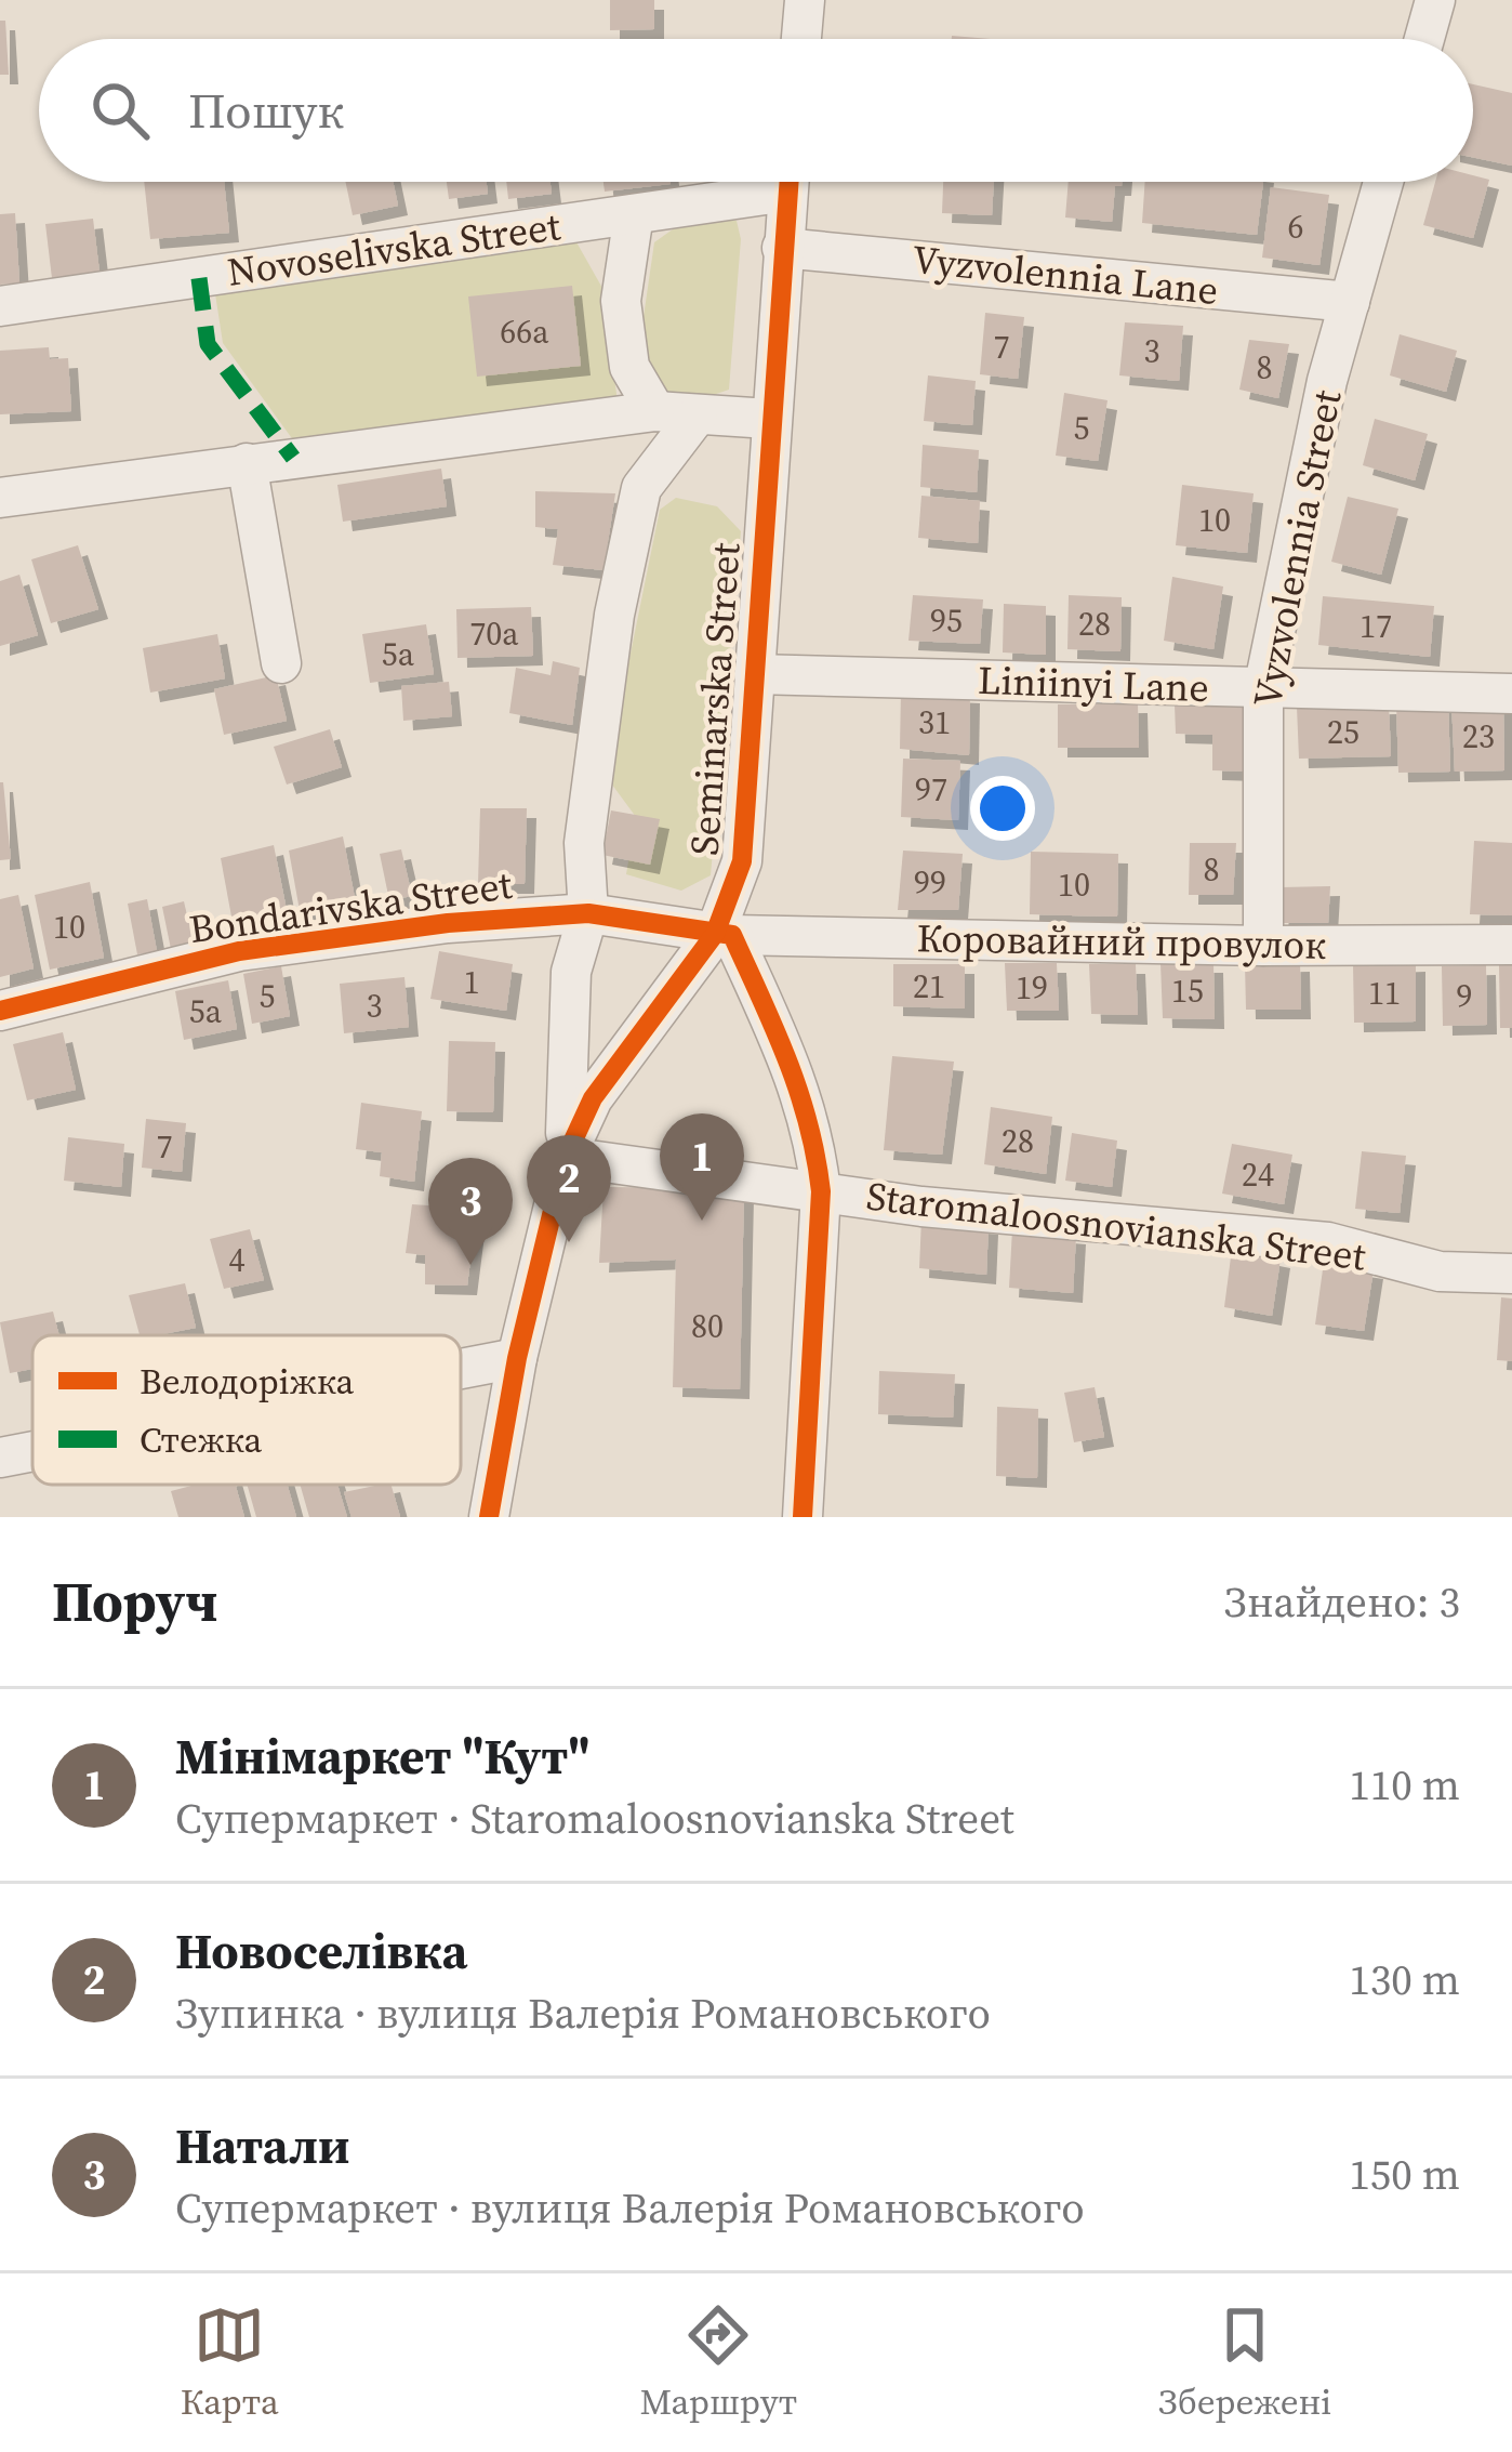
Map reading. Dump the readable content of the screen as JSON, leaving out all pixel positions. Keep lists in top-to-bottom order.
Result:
{
  "streets": {
    "street": [
      "Novoselivska Street",
      "Vyzvolennia Lane",
      "Vyzvolennia Street",
      "Liniinyi Lane",
      "Seminarska Street",
      "Bondarivska Street",
      "Коровайний провулок",
      "Staromaloosnovianska Street"
    ]
  },
  "crossings": [
    ["Vyzvolennia Lane", "Vyzvolennia Street"],
    ["Vyzvolennia Lane", "Seminarska Street"],
    ["Vyzvolennia Street", "Liniinyi Lane"],
    ["Vyzvolennia Street", "Коровайний провулок"],
    ["Liniinyi Lane", "Seminarska Street"],
    ["Seminarska Street", "Bondarivska Street"],
    ["Seminarska Street", "Коровайний провулок"],
    ["Seminarska Street", "Staromaloosnovianska Street"],
    ["Bondarivska Street", "Коровайний провулок"]
  ],
  "house_numbers": [
    "6",
    "66а",
    "7",
    "3",
    "8",
    "5",
    "10",
    "95",
    "28",
    "17",
    "70а",
    "5а",
    "31",
    "25",
    "23",
    "97",
    "8",
    "99",
    "10",
    "10",
    "1",
    "21",
    "19",
    "15",
    "11",
    "5",
    "9",
    "3",
    "5а",
    "28",
    "7",
    "24",
    "4",
    "80"
  ],
  "legend": ["Велодоріжка", "Стежка"],
  "page": {
    "search": "Пошук",
    "pins": ["1", "2", "3"],
    "heading": ["Поруч", "Знайдено: 3"],
    "list": [
      {
        "mark": "1",
        "name": "Мінімаркет \"Кут\"",
        "note": "Супермаркет · Staromaloosnovianska Street",
        "value": "110 m"
      },
      {
        "mark": "2",
        "name": "Новоселівка",
        "note": "Зупинка · вулиця Валерія Романовського",
        "value": "130 m"
      },
      {
        "mark": "3",
        "name": "Натали",
        "note": "Супермаркет · вулиця Валерія Романовського",
        "value": "150 m"
      }
    ],
    "nav": ["Карта", "Маршрут", "Збережені"]
  }
}
